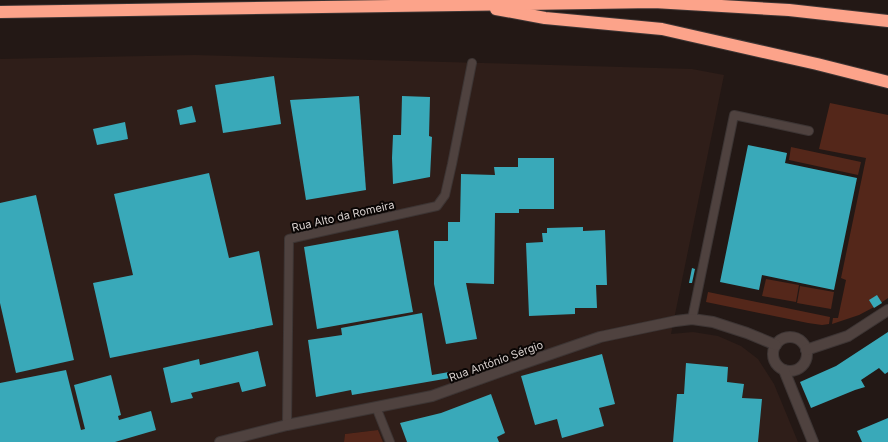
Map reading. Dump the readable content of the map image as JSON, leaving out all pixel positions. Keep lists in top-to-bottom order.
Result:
{
  "streets": {
    "street": ["Rua António Sérgio"],
    "lane": ["Rua Alto da Romeira"]
  },
  "crossings": [
    ["Rua Alto da Romeira", "Rua António Sérgio"]
  ]
}
